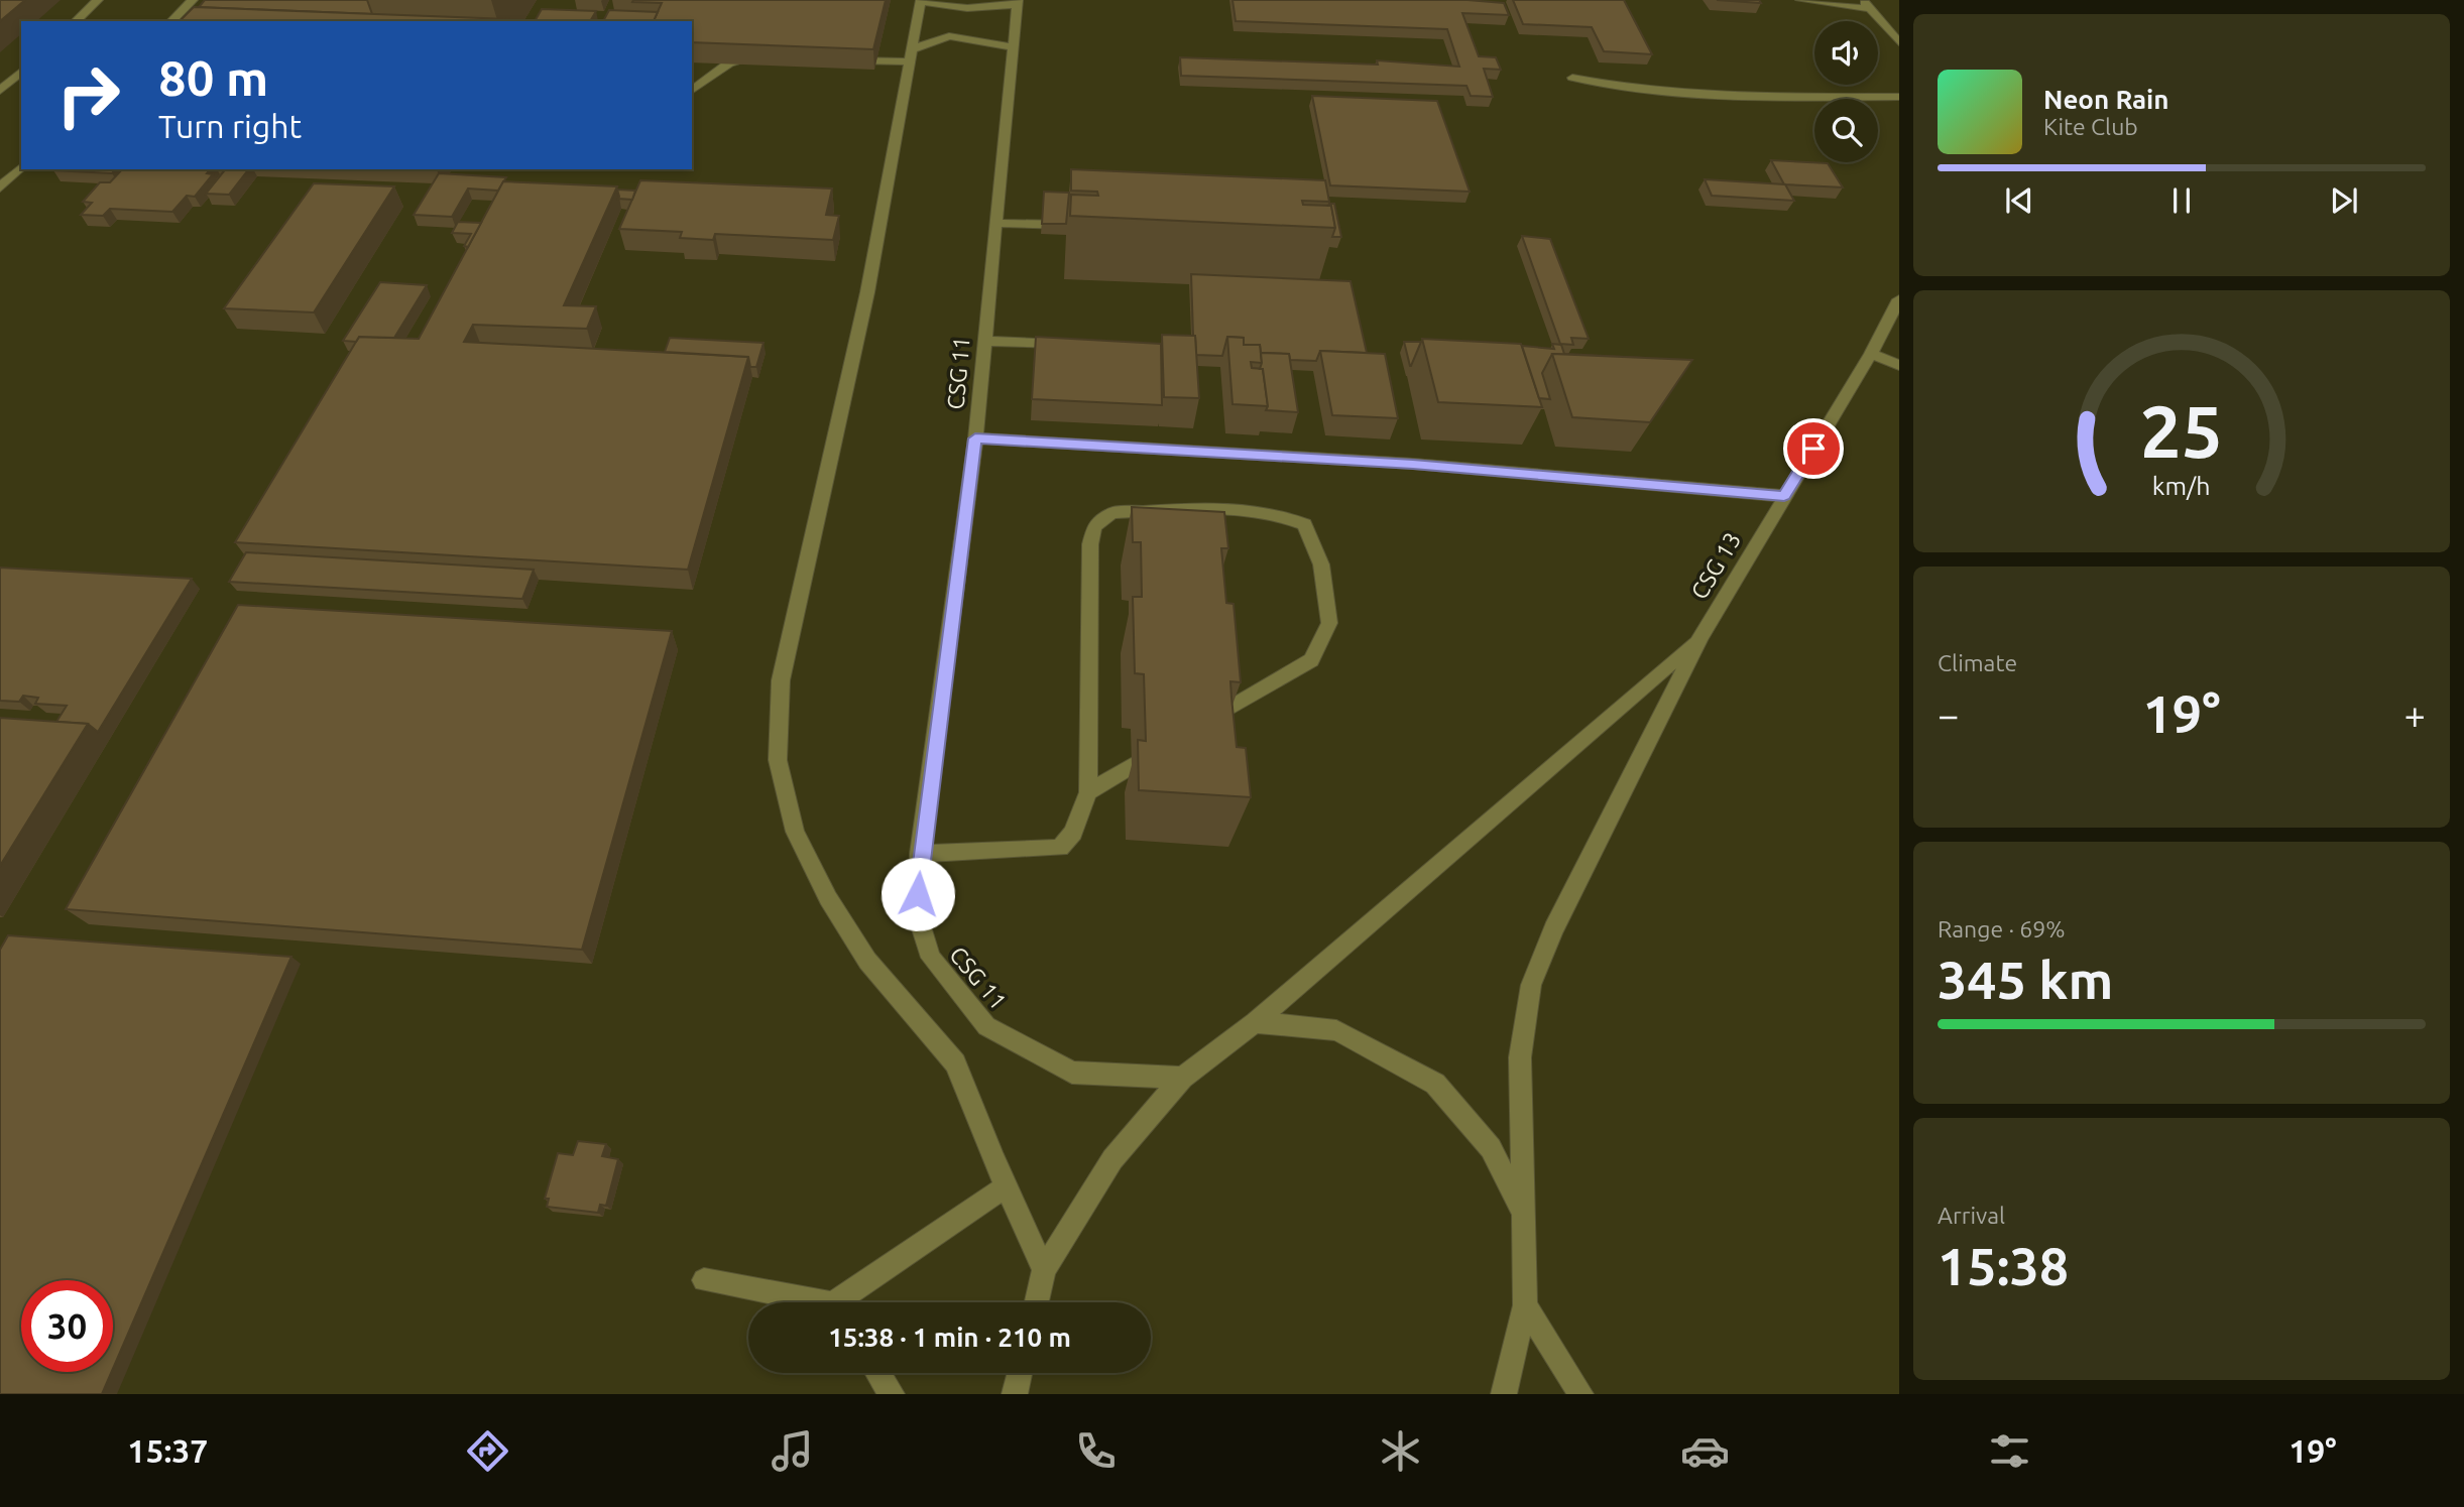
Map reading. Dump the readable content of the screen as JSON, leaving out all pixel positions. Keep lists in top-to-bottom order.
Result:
{
  "streets": {
    "street": ["CSG 11", "CSG 13"]
  },
  "page": {
    "turn": ["80 m", "Turn right"],
    "song": ["Neon Rain", "Kite Club"],
    "tile": [
      "Climate",
      ["Range · 69%", "345 km"],
      ["Arrival", "15:38"]
    ],
    "heat": ["−", "19°", "+"],
    "limit": "30",
    "trip": "15:38 · 1 min · 210 m",
    "tabs": ["15:37", "19°"],
    "gauge": ["25", "km/h"]
  }
}
